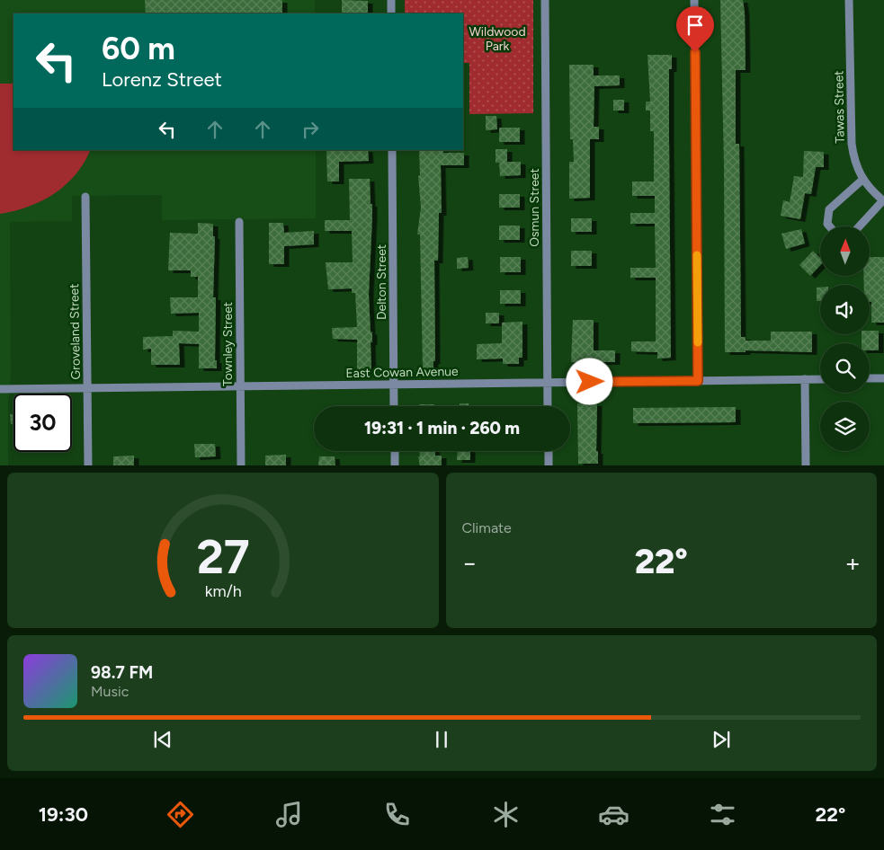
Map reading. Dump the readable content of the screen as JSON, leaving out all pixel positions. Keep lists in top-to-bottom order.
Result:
{
  "streets": {
    "street": [
      "Tawas Street",
      "Osmun Street",
      "Delton Street",
      "Groveland Street",
      "Townley Street",
      "East Cowan Avenue"
    ]
  },
  "crossings": [
    ["Osmun Street", "East Cowan Avenue"],
    ["Delton Street", "East Cowan Avenue"],
    ["Groveland Street", "East Cowan Avenue"],
    ["Townley Street", "East Cowan Avenue"]
  ],
  "parks": ["Wildwood Park"],
  "north": "top",
  "page": {
    "turn": ["60 m", "Lorenz Street"],
    "limit": "30",
    "trip": "19:31 · 1 min · 260 m",
    "tile": "Climate",
    "heat": ["−", "22°", "+"],
    "song": ["98.7 FM", "Music"],
    "tabs": ["19:30", "22°"],
    "gauge": ["27", "km/h"]
  }
}
